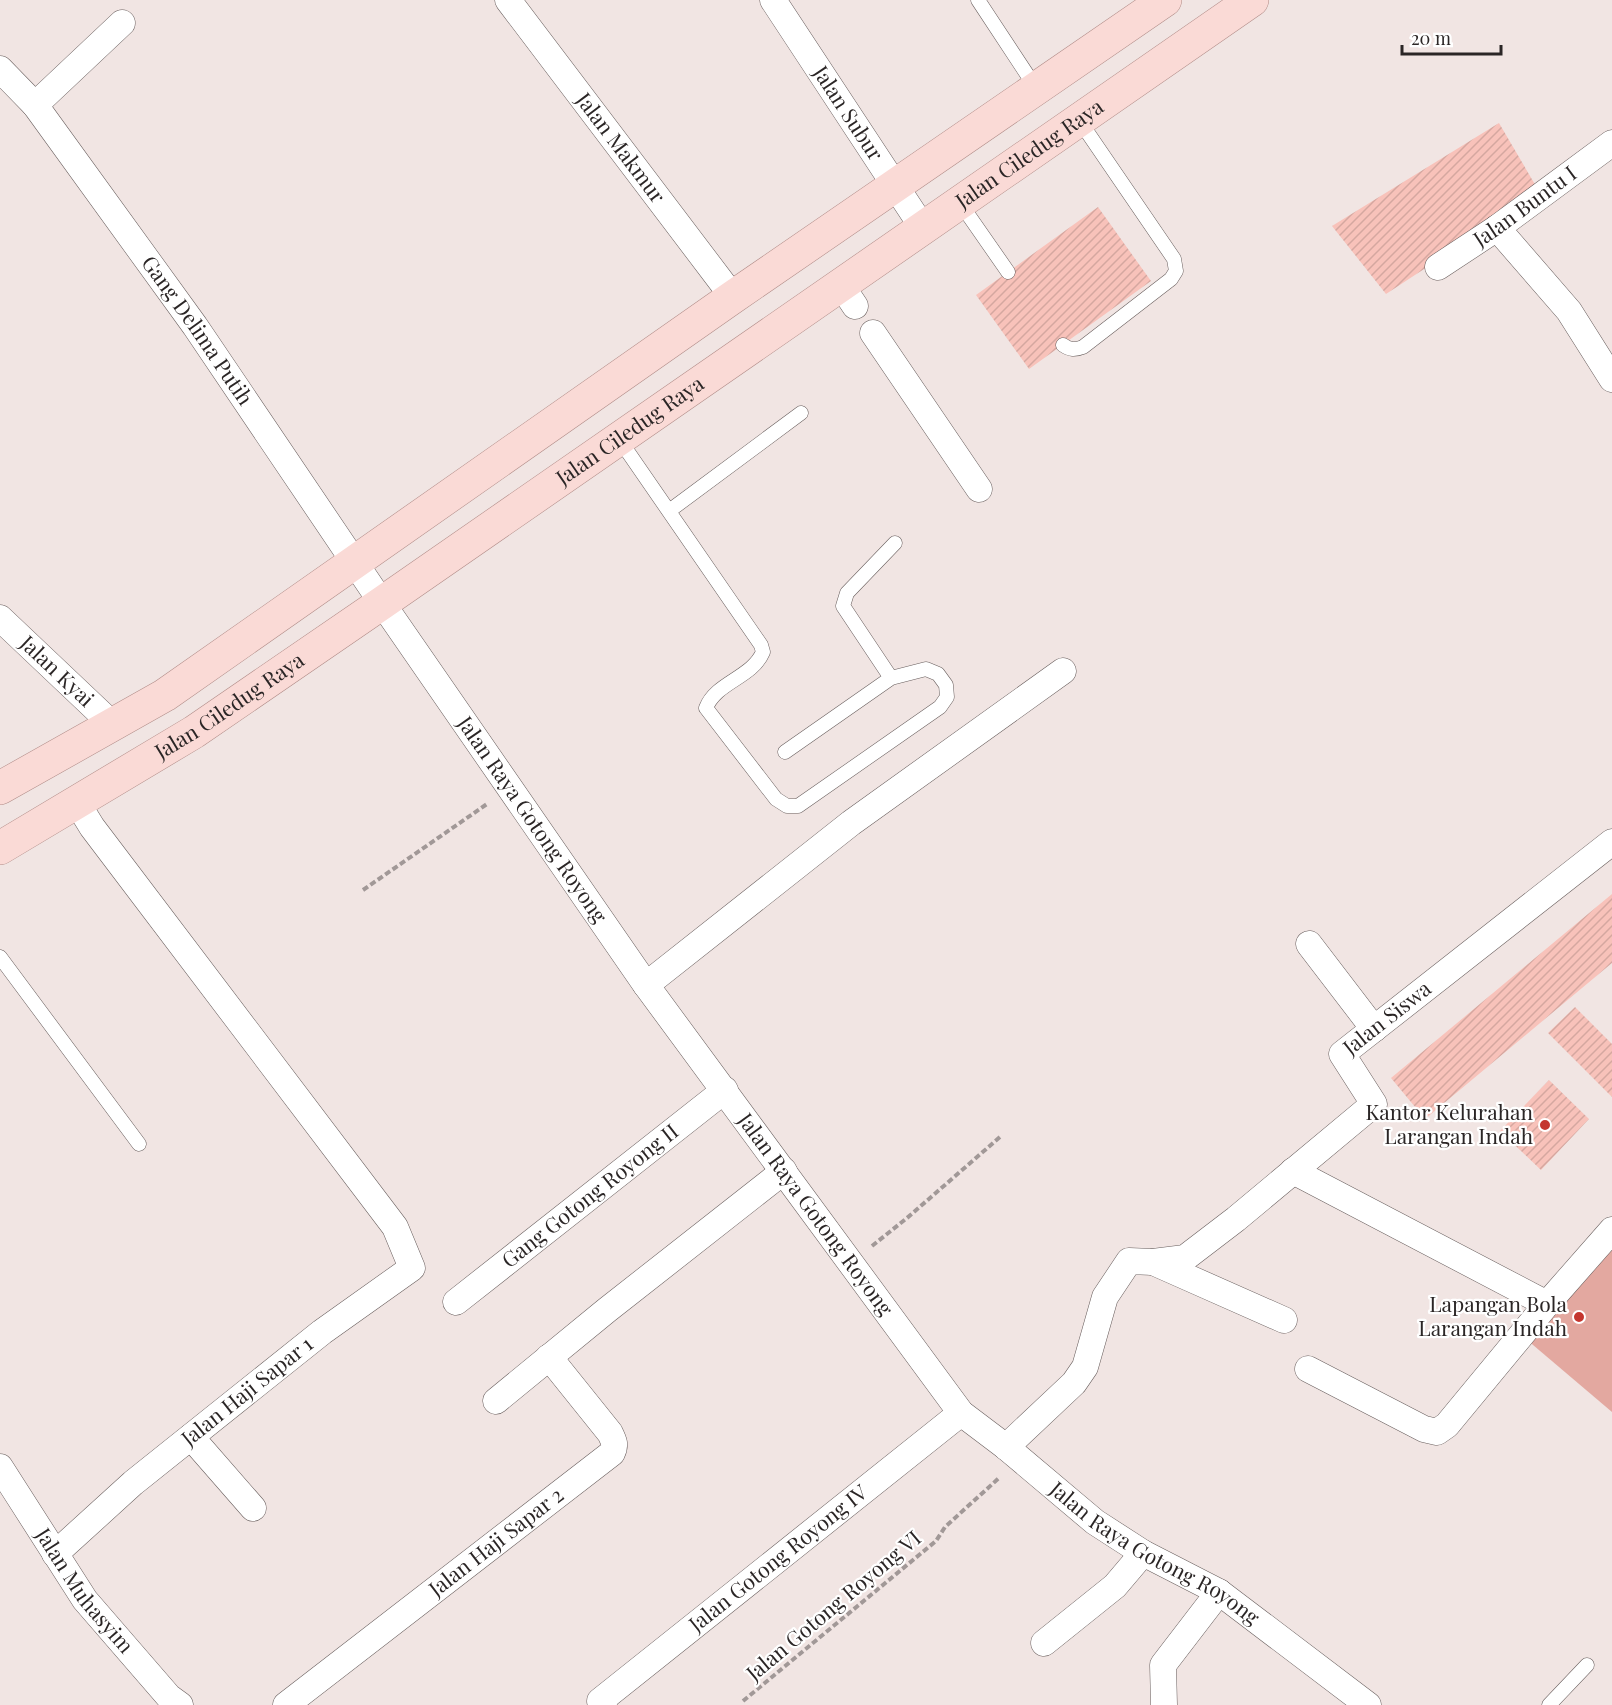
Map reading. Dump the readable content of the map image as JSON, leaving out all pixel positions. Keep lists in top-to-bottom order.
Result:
{
  "streets": {
    "main road": ["Jalan Ciledug Raya"],
    "street": [
      "Jalan Subur",
      "Jalan Makmur",
      "Jalan Buntu I",
      "Gang Delima Putih",
      "Jalan Kyai",
      "Jalan Raya Gotong Royong",
      "Jalan Siswa",
      "Gang Gotong Royong II",
      "Jalan Haji Sapar 1",
      "Jalan Haji Sapar 2",
      "Jalan Gotong Royong IV",
      "Jalan Muhasyim"
    ],
    "path": ["Jalan Gotong Royong VI"]
  },
  "crossings": [
    ["Jalan Subur", "Jalan Ciledug Raya"],
    ["Jalan Ciledug Raya", "Gang Delima Putih"],
    ["Jalan Ciledug Raya", "Jalan Raya Gotong Royong"],
    ["Jalan Ciledug Raya", "Jalan Haji Sapar 1"],
    ["Gang Delima Putih", "Jalan Raya Gotong Royong"],
    ["Jalan Raya Gotong Royong", "Jalan Siswa"],
    ["Jalan Raya Gotong Royong", "Gang Gotong Royong II"],
    ["Jalan Raya Gotong Royong", "Jalan Gotong Royong IV"],
    ["Jalan Raya Gotong Royong", "Jalan Gotong Royong VI"],
    ["Jalan Siswa", "Jalan Gotong Royong VI"],
    ["Jalan Haji Sapar 1", "Jalan Muhasyim"]
  ],
  "places": ["Kantor Kelurahan Larangan Indah", "Lapangan Bola Larangan Indah"],
  "scale_bar": "20 m"
}
